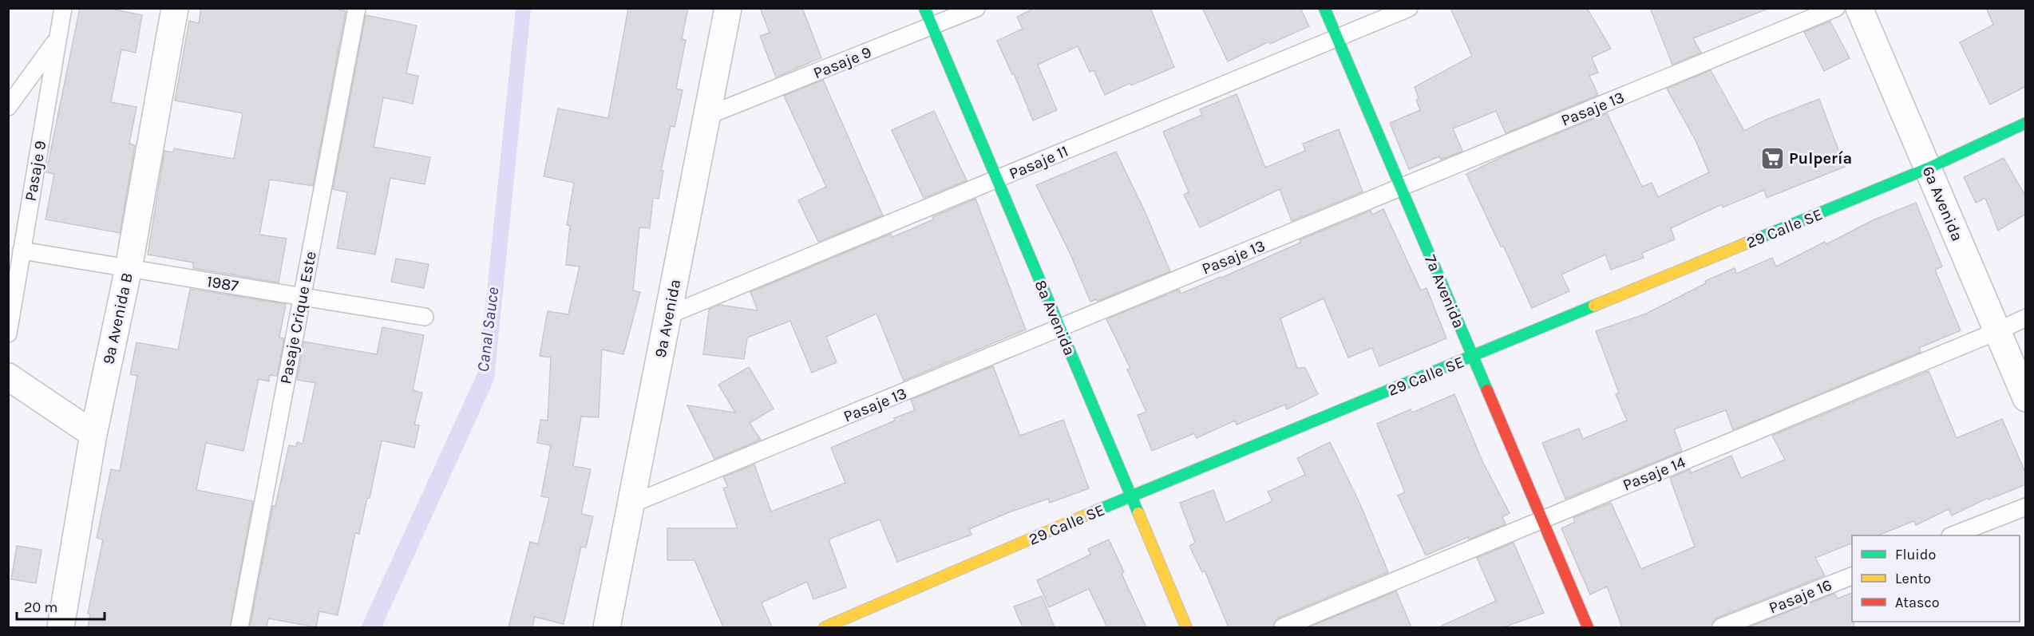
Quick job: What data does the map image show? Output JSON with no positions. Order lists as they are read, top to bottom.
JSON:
{
  "streets": {
    "street": [
      "6a Avenida",
      "29 Calle SE",
      "7a Avenida",
      "8a Avenida",
      "9a Avenida B",
      "9a Avenida"
    ],
    "lane": [
      "Pasaje 9",
      "Pasaje 13",
      "Pasaje 11",
      "1987",
      "Pasaje Crique Este",
      "Pasaje 14",
      "Pasaje 16"
    ]
  },
  "crossings": [
    ["Pasaje 9", "1987"],
    ["Pasaje 9", "8a Avenida"],
    ["Pasaje 9", "9a Avenida"],
    ["Pasaje 13", "7a Avenida"],
    ["Pasaje 13", "8a Avenida"],
    ["Pasaje 13", "9a Avenida"],
    ["Pasaje 11", "7a Avenida"],
    ["Pasaje 11", "8a Avenida"],
    ["Pasaje 11", "9a Avenida"],
    ["6a Avenida", "29 Calle SE"],
    ["6a Avenida", "Pasaje 14"],
    ["29 Calle SE", "7a Avenida"],
    ["29 Calle SE", "8a Avenida"],
    ["1987", "Pasaje Crique Este"],
    ["1987", "9a Avenida B"],
    ["7a Avenida", "Pasaje 14"]
  ],
  "water": ["Canal Sauce"],
  "places": {
    "supermarket": ["Pulpería"]
  },
  "legend": ["Fluido", "Lento", "Atasco"],
  "scale_bar": "20 m"
}
